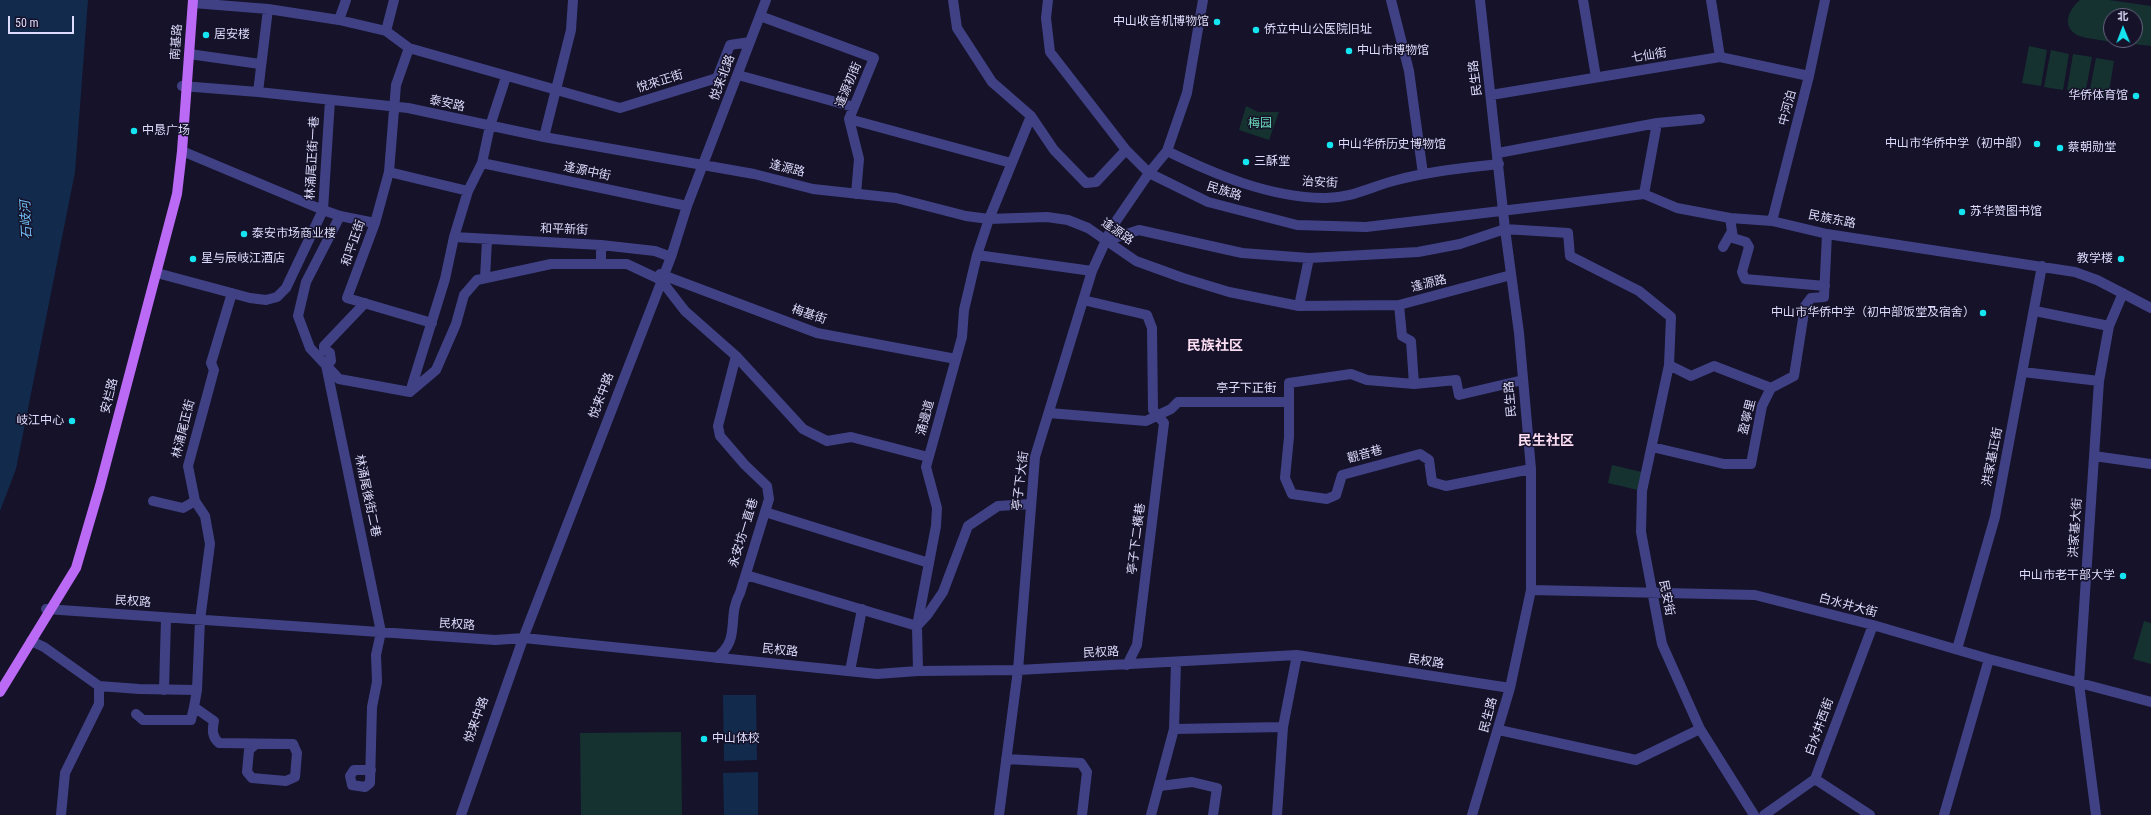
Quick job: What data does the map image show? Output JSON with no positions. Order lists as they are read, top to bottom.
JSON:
{
  "streets": {
    "main road": ["南基路", "安栏路"],
    "street": [
      "七仙街",
      "悦来北路",
      "民生路",
      "悅來正街",
      "逢源初街",
      "泰安路",
      "中河泊",
      "林涌尾正街一巷",
      "逢源路",
      "逢源中街",
      "治安街",
      "民族路",
      "民族东路",
      "和平新街",
      "和平正街",
      "梅基街",
      "亭子下正街",
      "悦来中路",
      "盈寧里",
      "涌邊道",
      "林涌尾正街",
      "觀音巷",
      "洪家基正街",
      "亭子下大街",
      "林涌尾後街二巷",
      "洪家基大街",
      "永安坊一直巷",
      "亭子下二橫巷",
      "民安街",
      "民权路",
      "白水井大街",
      "白水井西街"
    ]
  },
  "crossings": [
    ["南基路", "泰安路"],
    ["南基路", "安栏路"],
    ["七仙街", "民生路"],
    ["七仙街", "中河泊"],
    ["悦来北路", "悅來正街"],
    ["悦来北路", "逢源初街"],
    ["悦来北路", "泰安路"],
    ["悦来北路", "逢源路"],
    ["悦来北路", "悦来中路"],
    ["民生路", "逢源路"],
    ["民生路", "治安街"],
    ["民生路", "民族路"],
    ["民生路", "民族东路"],
    ["民生路", "亭子下正街"],
    ["民生路", "觀音巷"],
    ["民生路", "民安街"],
    ["民生路", "民权路"],
    ["民生路", "白水井大街"],
    ["逢源初街", "逢源路"],
    ["泰安路", "林涌尾正街一巷"],
    ["泰安路", "逢源路"],
    ["泰安路", "和平正街"],
    ["泰安路", "安栏路"],
    ["泰安路", "悦来中路"],
    ["中河泊", "民族东路"],
    ["林涌尾正街一巷", "安栏路"],
    ["林涌尾正街一巷", "林涌尾正街"],
    ["逢源路", "悦来中路"],
    ["逢源路", "涌邊道"],
    ["逢源路", "亭子下大街"],
    ["逢源中街", "悦来中路"],
    ["治安街", "亭子下大街"],
    ["民族路", "民族东路"],
    ["民族路", "亭子下大街"],
    ["民族东路", "洪家基正街"],
    ["民族东路", "洪家基大街"],
    ["和平新街", "悦来中路"],
    ["和平正街", "林涌尾後街二巷"],
    ["梅基街", "悦来中路"],
    ["梅基街", "涌邊道"],
    ["亭子下正街", "觀音巷"],
    ["亭子下正街", "亭子下大街"],
    ["亭子下正街", "亭子下二橫巷"],
    ["安栏路", "民权路"],
    ["悦来中路", "民权路"],
    ["盈寧里", "民安街"],
    ["涌邊道", "民权路"],
    ["林涌尾正街", "民权路"],
    ["洪家基正街", "白水井大街"],
    ["亭子下大街", "亭子下二橫巷"],
    ["亭子下大街", "民权路"],
    ["林涌尾後街二巷", "民权路"],
    ["洪家基大街", "白水井大街"],
    ["永安坊一直巷", "民权路"],
    ["亭子下二橫巷", "民权路"],
    ["民安街", "白水井大街"],
    ["白水井大街", "白水井西街"]
  ],
  "districts": ["民族社区", "民生社区"],
  "water": ["石岐河"],
  "parks": ["梅园"],
  "places": [
    "中山收音机博物馆",
    "侨立中山公医院旧址",
    "居安楼",
    "中山市博物馆",
    "华侨体育馆",
    "中恳广场",
    "中山市华侨中学（初中部）",
    "中山华侨历史博物馆",
    "蔡朝勋堂",
    "三酥堂",
    "苏华赞图书馆",
    "泰安市场商业楼",
    "星与辰岐江酒店",
    "教学楼",
    "中山市华侨中学（初中部饭堂及宿舍）",
    "岐江中心",
    "中山市老干部大学",
    "中山体校"
  ],
  "scale_bar": "50 m",
  "north": "top"
}
